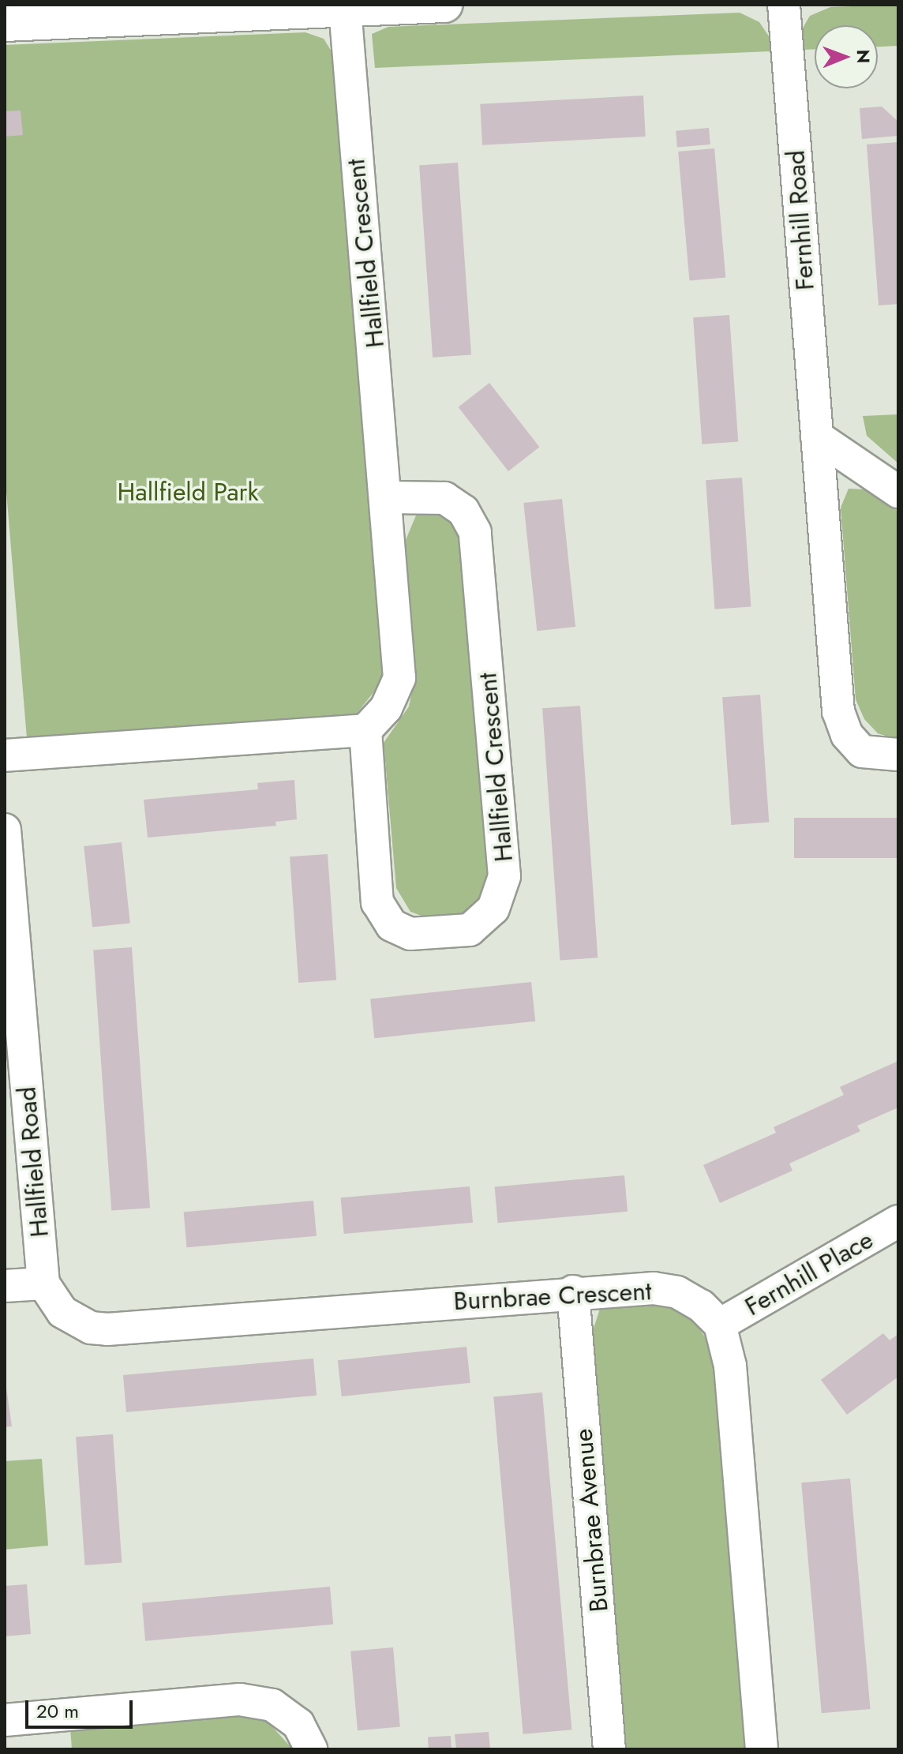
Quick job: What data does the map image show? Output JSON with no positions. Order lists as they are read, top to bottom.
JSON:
{
  "streets": {
    "street": [
      "Fernhill Road",
      "Hallfield Crescent",
      "Hallfield Road",
      "Fernhill Place",
      "Burnbrae Crescent",
      "Burnbrae Avenue"
    ]
  },
  "crossings": [
    ["Hallfield Road", "Burnbrae Crescent"],
    ["Fernhill Place", "Burnbrae Crescent"],
    ["Burnbrae Crescent", "Burnbrae Avenue"]
  ],
  "parks": ["Hallfield Park"],
  "scale_bar": "20 m",
  "north": "right"
}
